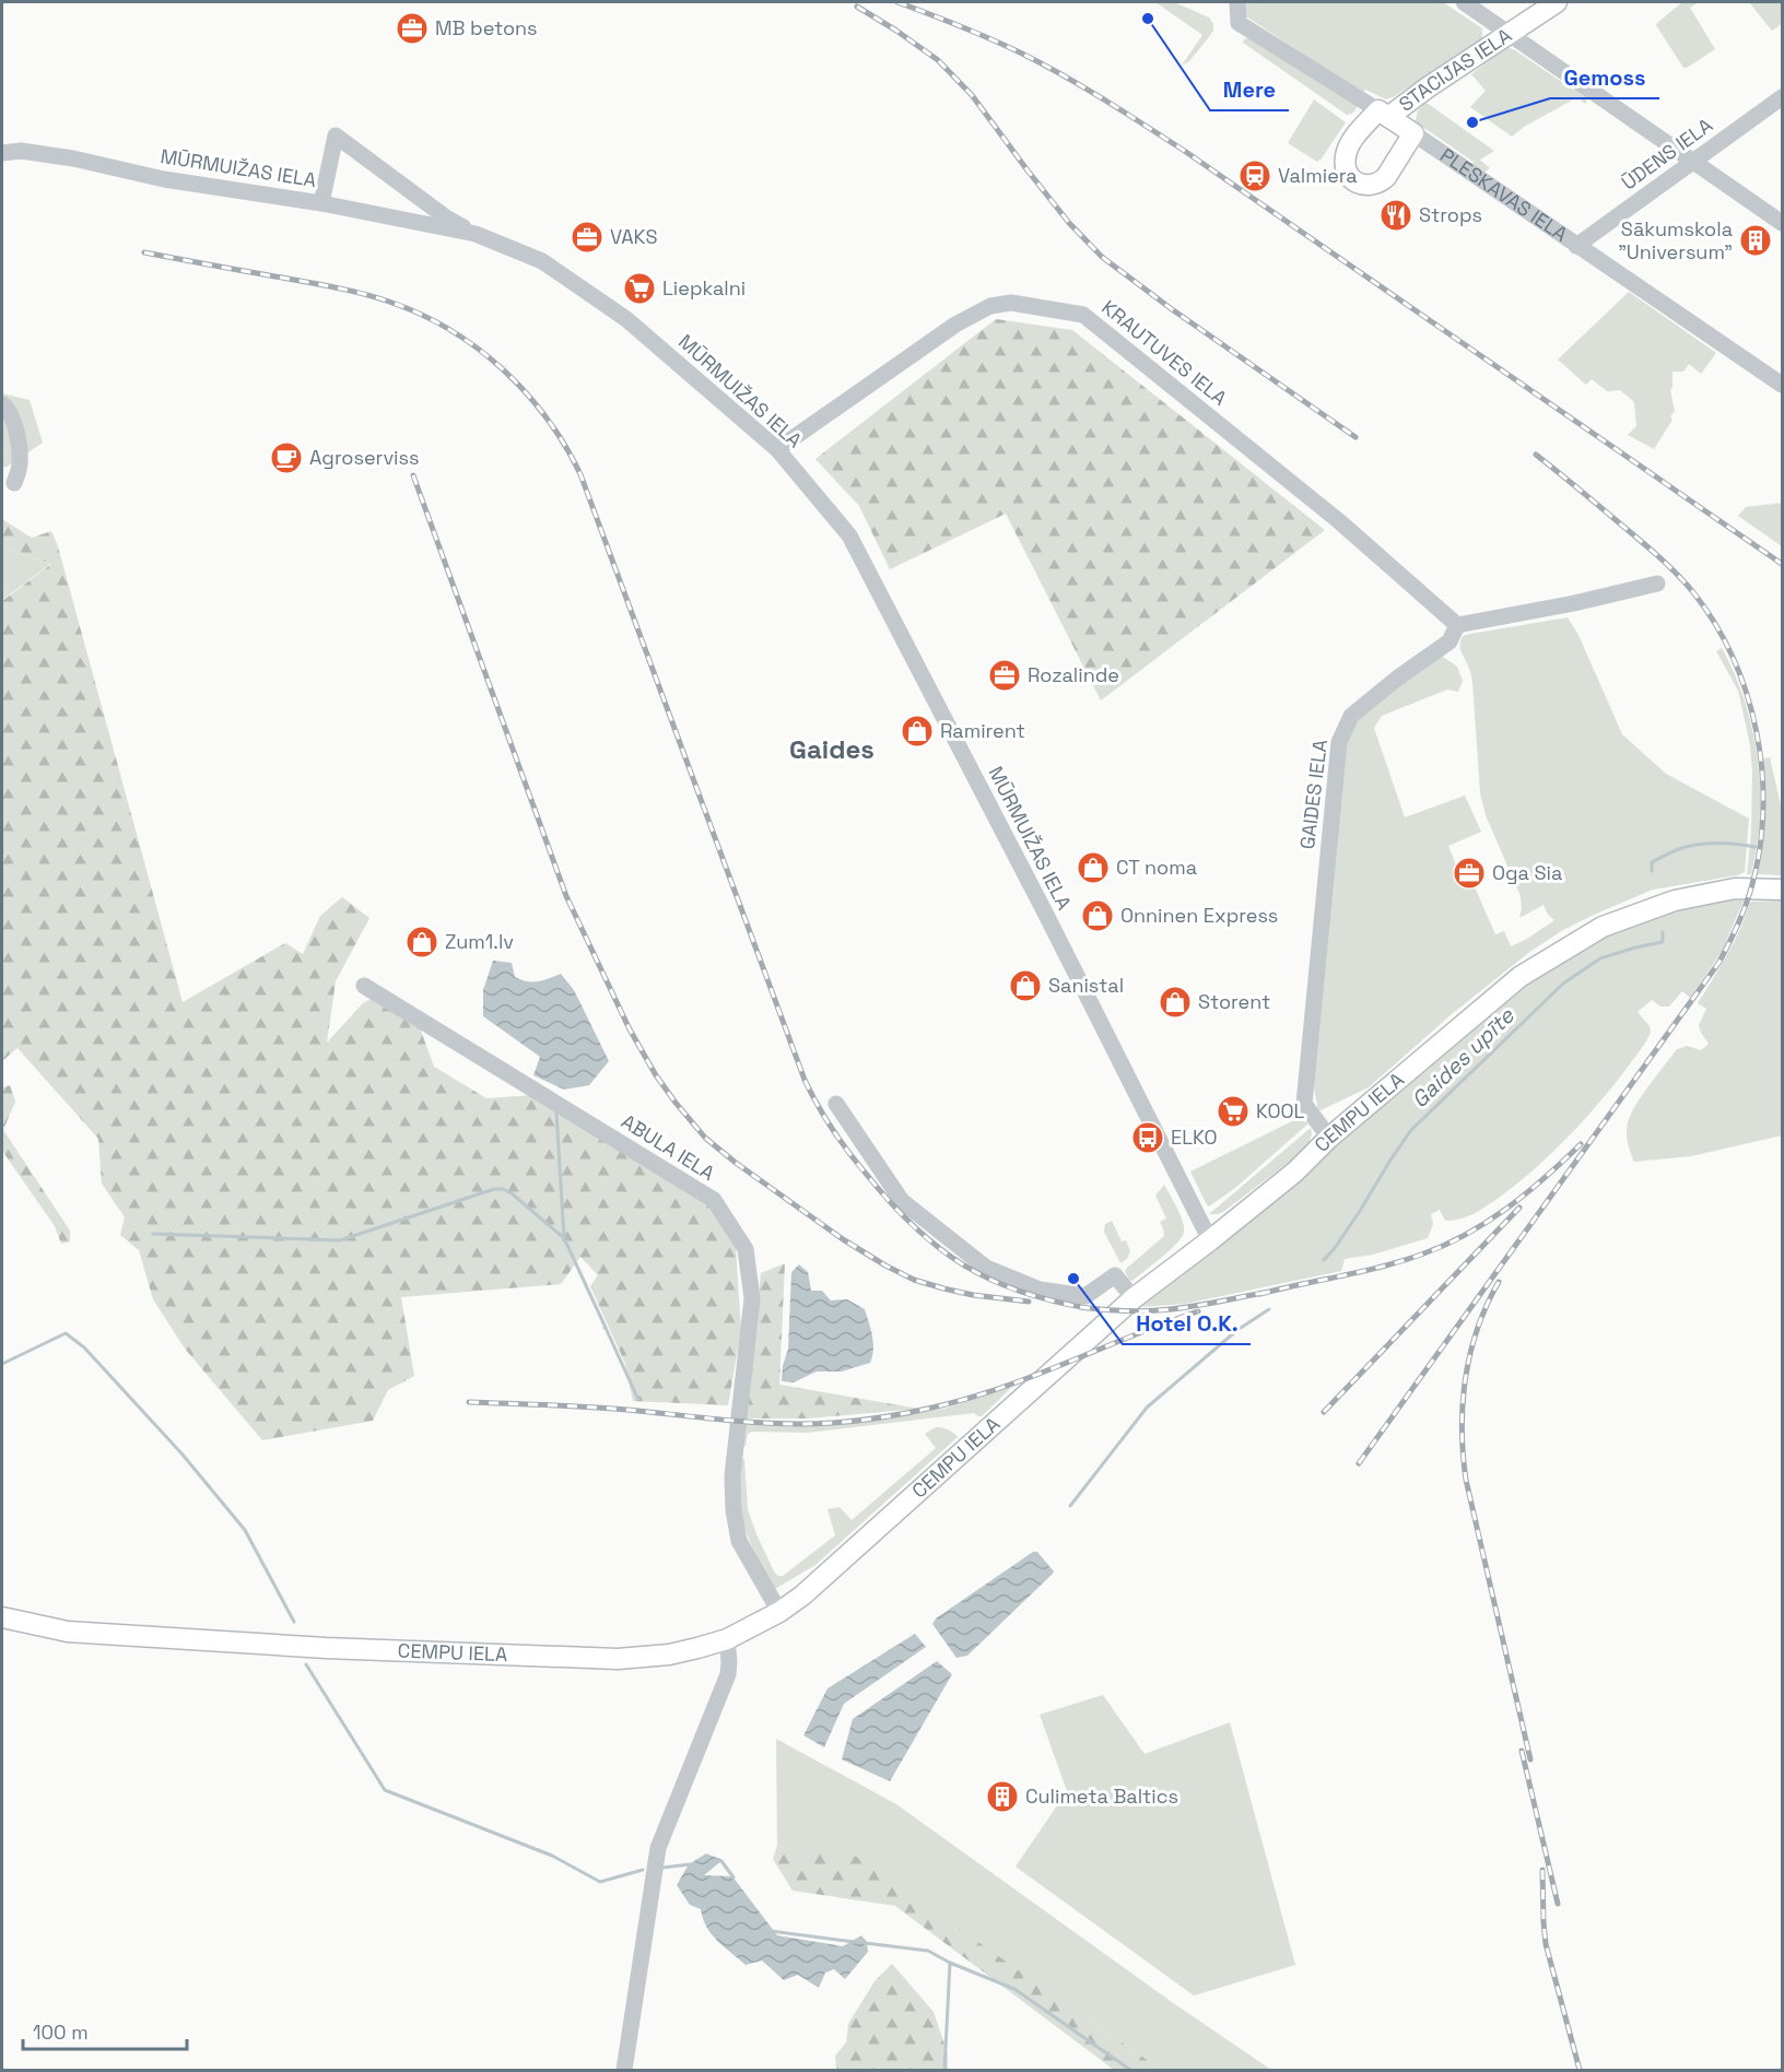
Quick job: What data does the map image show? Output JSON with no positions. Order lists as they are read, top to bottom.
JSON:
{
  "streets": {
    "main road": ["STACIJAS IELA", "PLESKAVAS IELA", "CEMPU IELA"],
    "street": [
      "ŪDENS IELA",
      "MŪRMUIŽAS IELA",
      "KRAUTUVES IELA",
      "GAIDES IELA",
      "ABULA IELA"
    ]
  },
  "crossings": [
    ["STACIJAS IELA", "PLESKAVAS IELA"],
    ["ŪDENS IELA", "PLESKAVAS IELA"],
    ["MŪRMUIŽAS IELA", "KRAUTUVES IELA"],
    ["MŪRMUIŽAS IELA", "CEMPU IELA"],
    ["KRAUTUVES IELA", "GAIDES IELA"],
    ["GAIDES IELA", "CEMPU IELA"],
    ["CEMPU IELA", "ABULA IELA"]
  ],
  "districts": ["Gaides"],
  "water": ["Gaides upīte"],
  "places": {
    "other": ["Mere", "Gemoss", "Hotel O.K."],
    "office": [
      "MB betons",
      "VAKS",
      "Rozalinde",
      "Oga Sia"
    ],
    "station": ["Valmiera"],
    "restaurant": ["Strops"],
    "building": ["Sākumskola \"Universum\"", "Culimeta Baltics"],
    "supermarket": ["Liepkalni", "KOOL"],
    "cafe": ["Agroserviss"],
    "shop": [
      "Ramirent",
      "CT noma",
      "Onninen Express",
      "Zum1.lv",
      "Sanistal",
      "Storent"
    ],
    "bus stop": ["ELKO"]
  },
  "scale_bar": "100 m"
}
